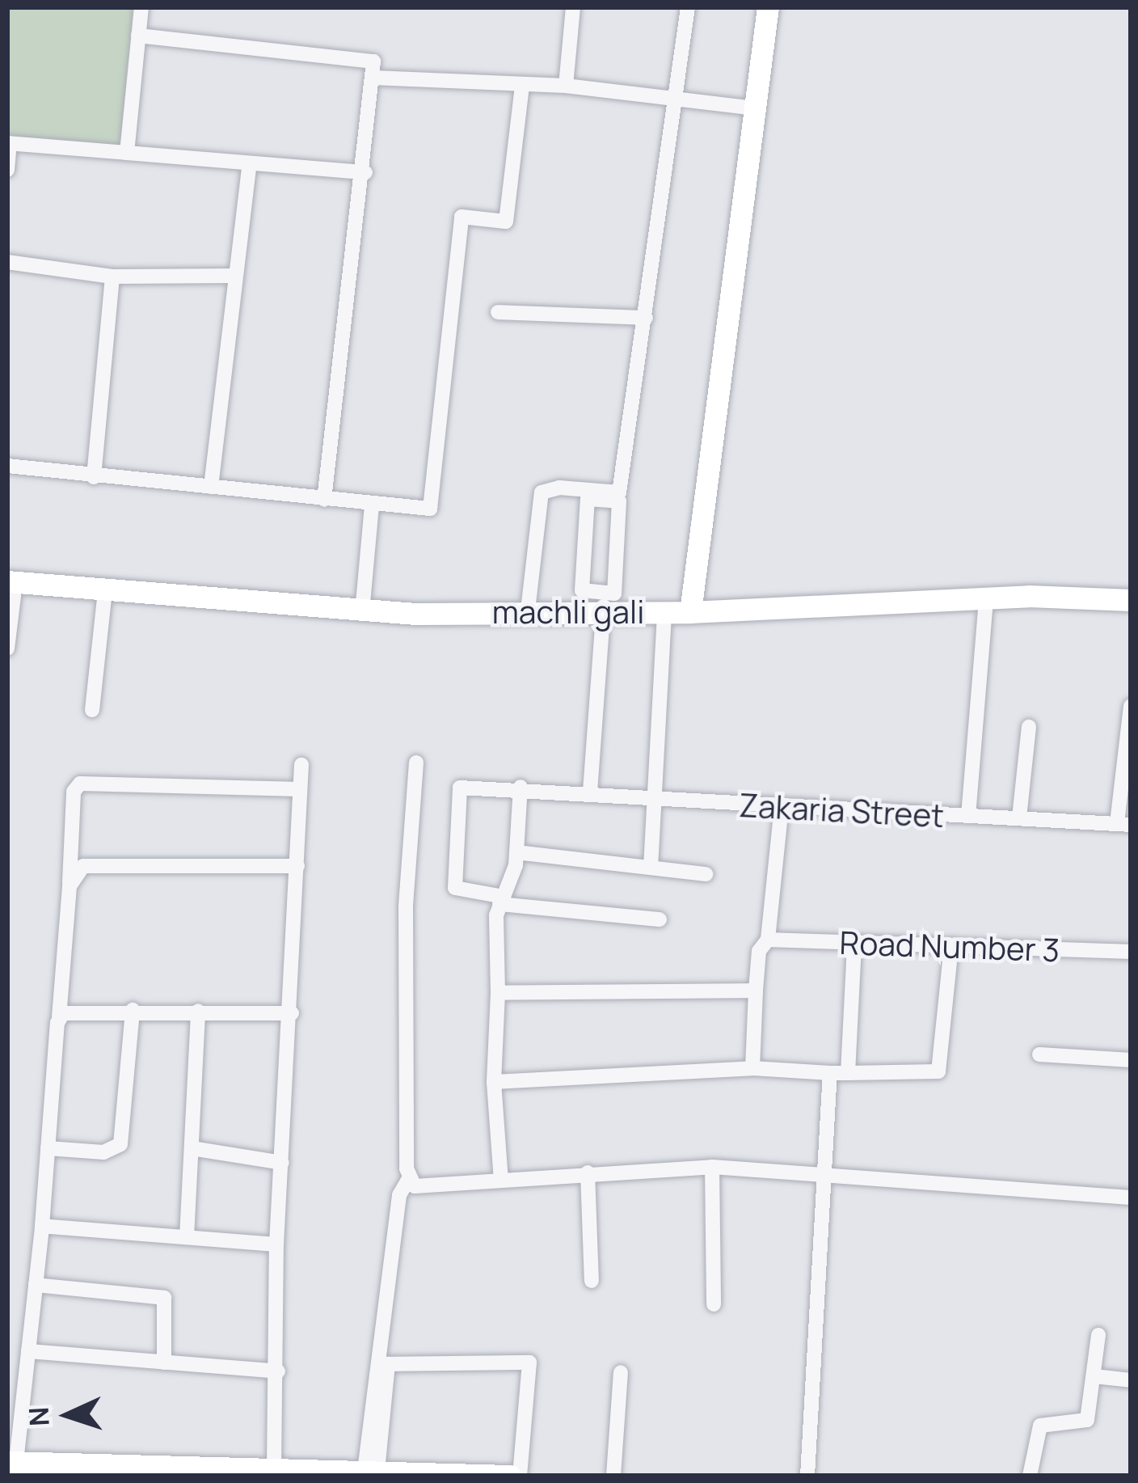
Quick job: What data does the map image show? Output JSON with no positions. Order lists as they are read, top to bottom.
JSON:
{
  "streets": {
    "street": ["machli gali", "Zakaria Street", "Road Number 3"]
  },
  "north": "left"
}
